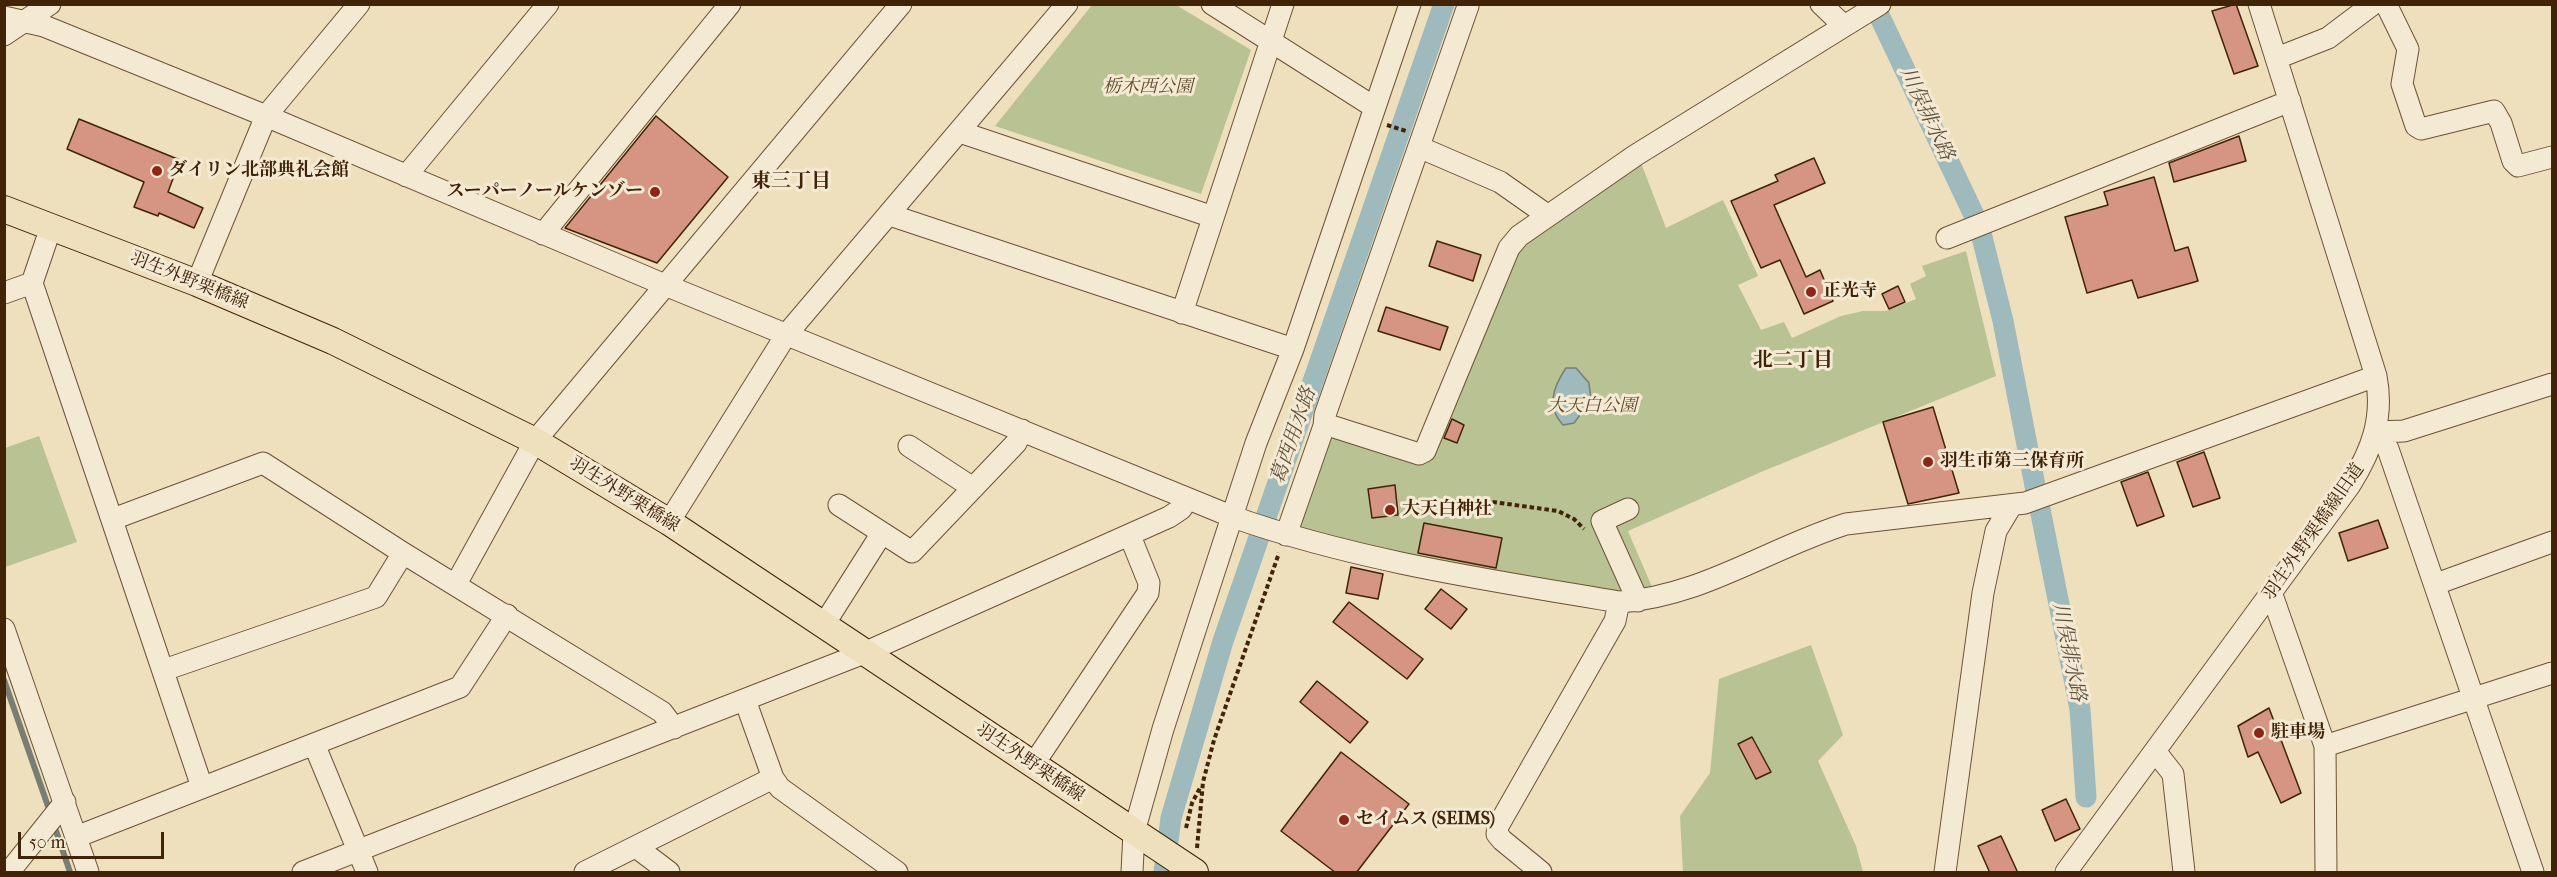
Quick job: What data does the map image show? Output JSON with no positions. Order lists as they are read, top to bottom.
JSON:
{
  "streets": {
    "main road": ["羽生外野栗橋線"],
    "street": ["羽生外野栗橋線旧道"]
  },
  "districts": ["東三丁目", "北二丁目"],
  "water": ["川俣排水路", "葛西用水路"],
  "parks": ["栃木西公園", "大天白公園"],
  "places": [
    "ダイリン北部典礼会館",
    "スーパーノールケンゾー",
    "正光寺",
    "羽生市第三保育所",
    "大天白神社",
    "駐車場",
    "セイムス (SEIMS)"
  ],
  "scale_bar": "50 m"
}
